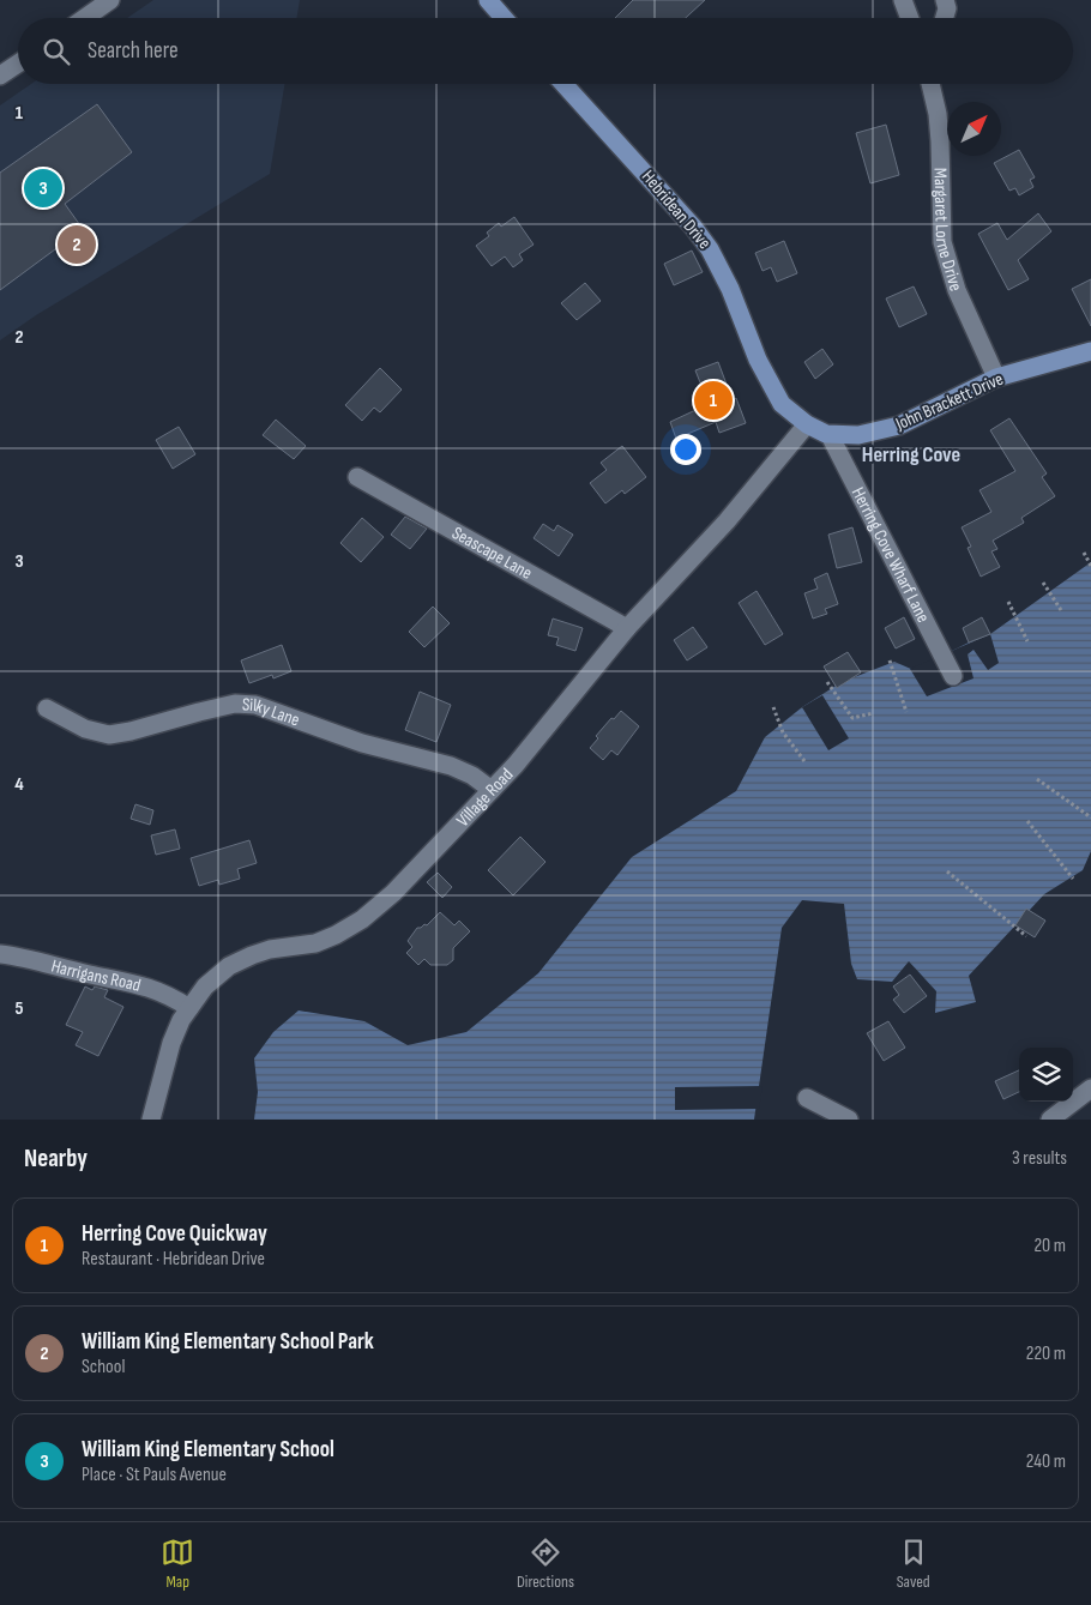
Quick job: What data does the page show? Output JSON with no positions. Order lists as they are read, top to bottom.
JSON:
{
  "streets": {
    "main road": ["Hebridean Drive", "John Brackett Drive"],
    "street": [
      "Margaret Lorne Drive",
      "Seascape Lane",
      "Herring Cove Wharf Lane",
      "Silky Lane",
      "Village Road",
      "Harrigans Road"
    ]
  },
  "crossings": [
    ["Hebridean Drive", "John Brackett Drive"],
    ["Hebridean Drive", "Village Road"],
    ["Margaret Lorne Drive", "John Brackett Drive"],
    ["John Brackett Drive", "Herring Cove Wharf Lane"],
    ["John Brackett Drive", "Village Road"],
    ["Seascape Lane", "Village Road"],
    ["Silky Lane", "Village Road"],
    ["Village Road", "Harrigans Road"]
  ],
  "districts": ["Herring Cove"],
  "north": "top right",
  "page": {
    "search": "Search here",
    "pins": ["3", "2", "1"],
    "heading": ["Nearby", "3 results"],
    "list": [
      {
        "mark": "1",
        "name": "Herring Cove Quickway",
        "note": "Restaurant · Hebridean Drive",
        "value": "20 m"
      },
      {
        "mark": "2",
        "name": "William King Elementary School Park",
        "note": "School",
        "value": "220 m"
      },
      {
        "mark": "3",
        "name": "William King Elementary School",
        "note": "Place · St Pauls Avenue",
        "value": "240 m"
      }
    ],
    "nav": ["Map", "Directions", "Saved"]
  },
  "grid": {
    "rows": [
      "1",
      "2",
      "3",
      "4",
      "5"
    ]
  }
}
